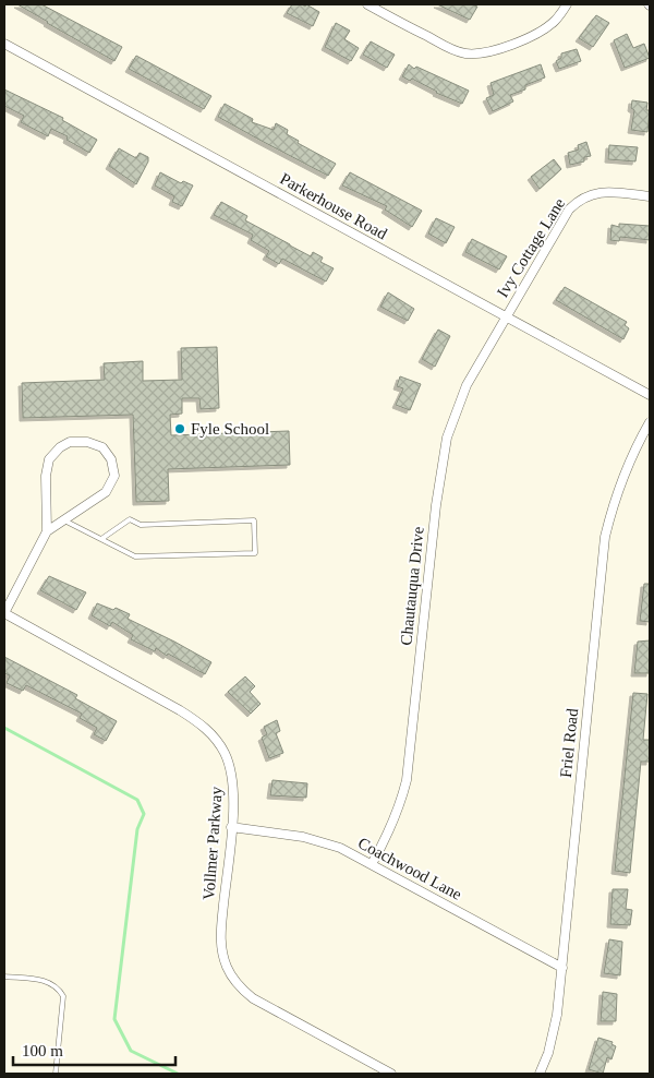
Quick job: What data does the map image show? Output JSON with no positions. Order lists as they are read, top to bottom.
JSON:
{
  "streets": {
    "street": [
      "Parkerhouse Road",
      "Ivy Cottage Lane",
      "Chautauqua Drive",
      "Friel Road",
      "Vollmer Parkway",
      "Coachwood Lane"
    ]
  },
  "crossings": [
    ["Parkerhouse Road", "Ivy Cottage Lane"],
    ["Parkerhouse Road", "Chautauqua Drive"],
    ["Ivy Cottage Lane", "Chautauqua Drive"],
    ["Chautauqua Drive", "Coachwood Lane"],
    ["Friel Road", "Coachwood Lane"],
    ["Vollmer Parkway", "Coachwood Lane"]
  ],
  "places": ["Fyle School"],
  "scale_bar": "100 m"
}
